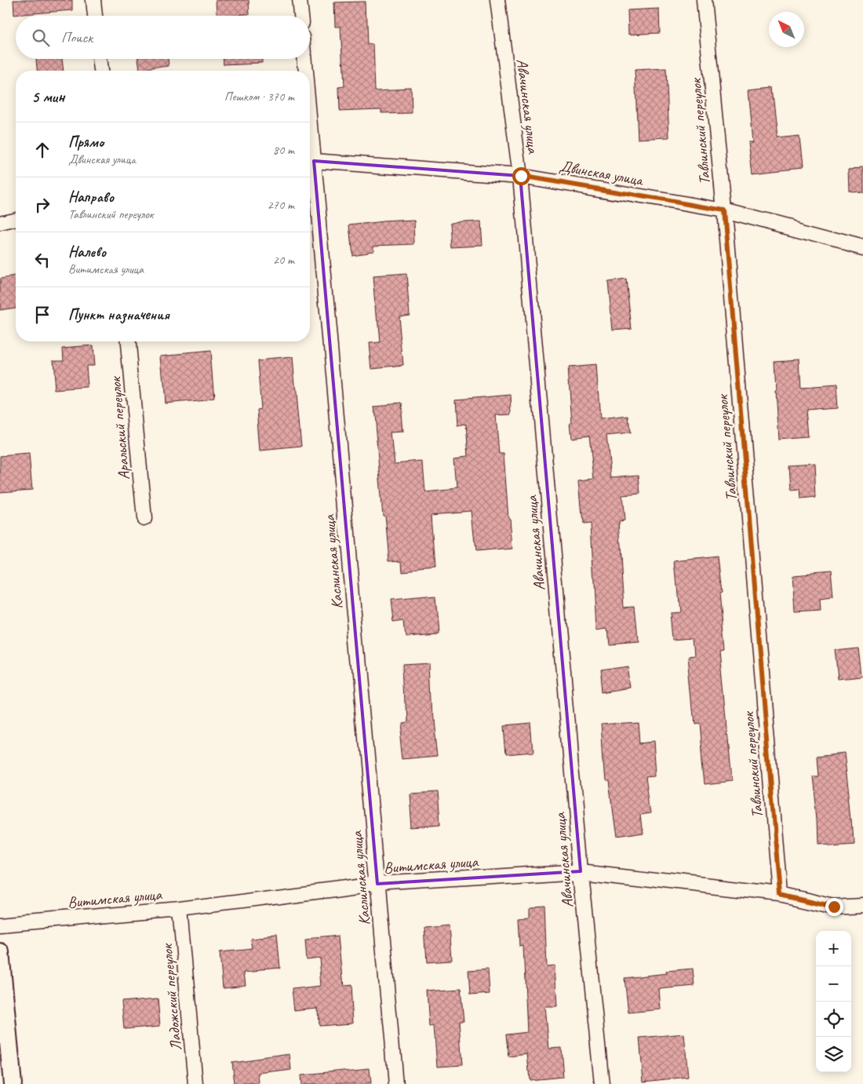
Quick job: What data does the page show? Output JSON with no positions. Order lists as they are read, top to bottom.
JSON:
{
  "streets": {
    "street": [
      "Авачинская улица",
      "Тавлинский переулок",
      "Двинская улица",
      "Аральский переулок",
      "Каслинская улица",
      "Витимская улица",
      "Ладожский переулок"
    ]
  },
  "crossings": [
    ["Авачинская улица", "Двинская улица"],
    ["Авачинская улица", "Витимская улица"],
    ["Тавлинский переулок", "Двинская улица"],
    ["Тавлинский переулок", "Витимская улица"],
    ["Двинская улица", "Каслинская улица"],
    ["Каслинская улица", "Витимская улица"],
    ["Витимская улица", "Ладожский переулок"]
  ],
  "north": "top left",
  "page": {
    "search": "Поиск",
    "heading": ["5 мин", "Пешком · 370 m"],
    "list": [
      ["Прямо", "Двинская улица", "80 m"],
      ["Направо", "Тавлинский переулок", "270 m"],
      ["Налево", "Витимская улица", "20 m"],
      "Пункт назначения"
    ],
    "map_buttons": ["+", "−"]
  }
}
